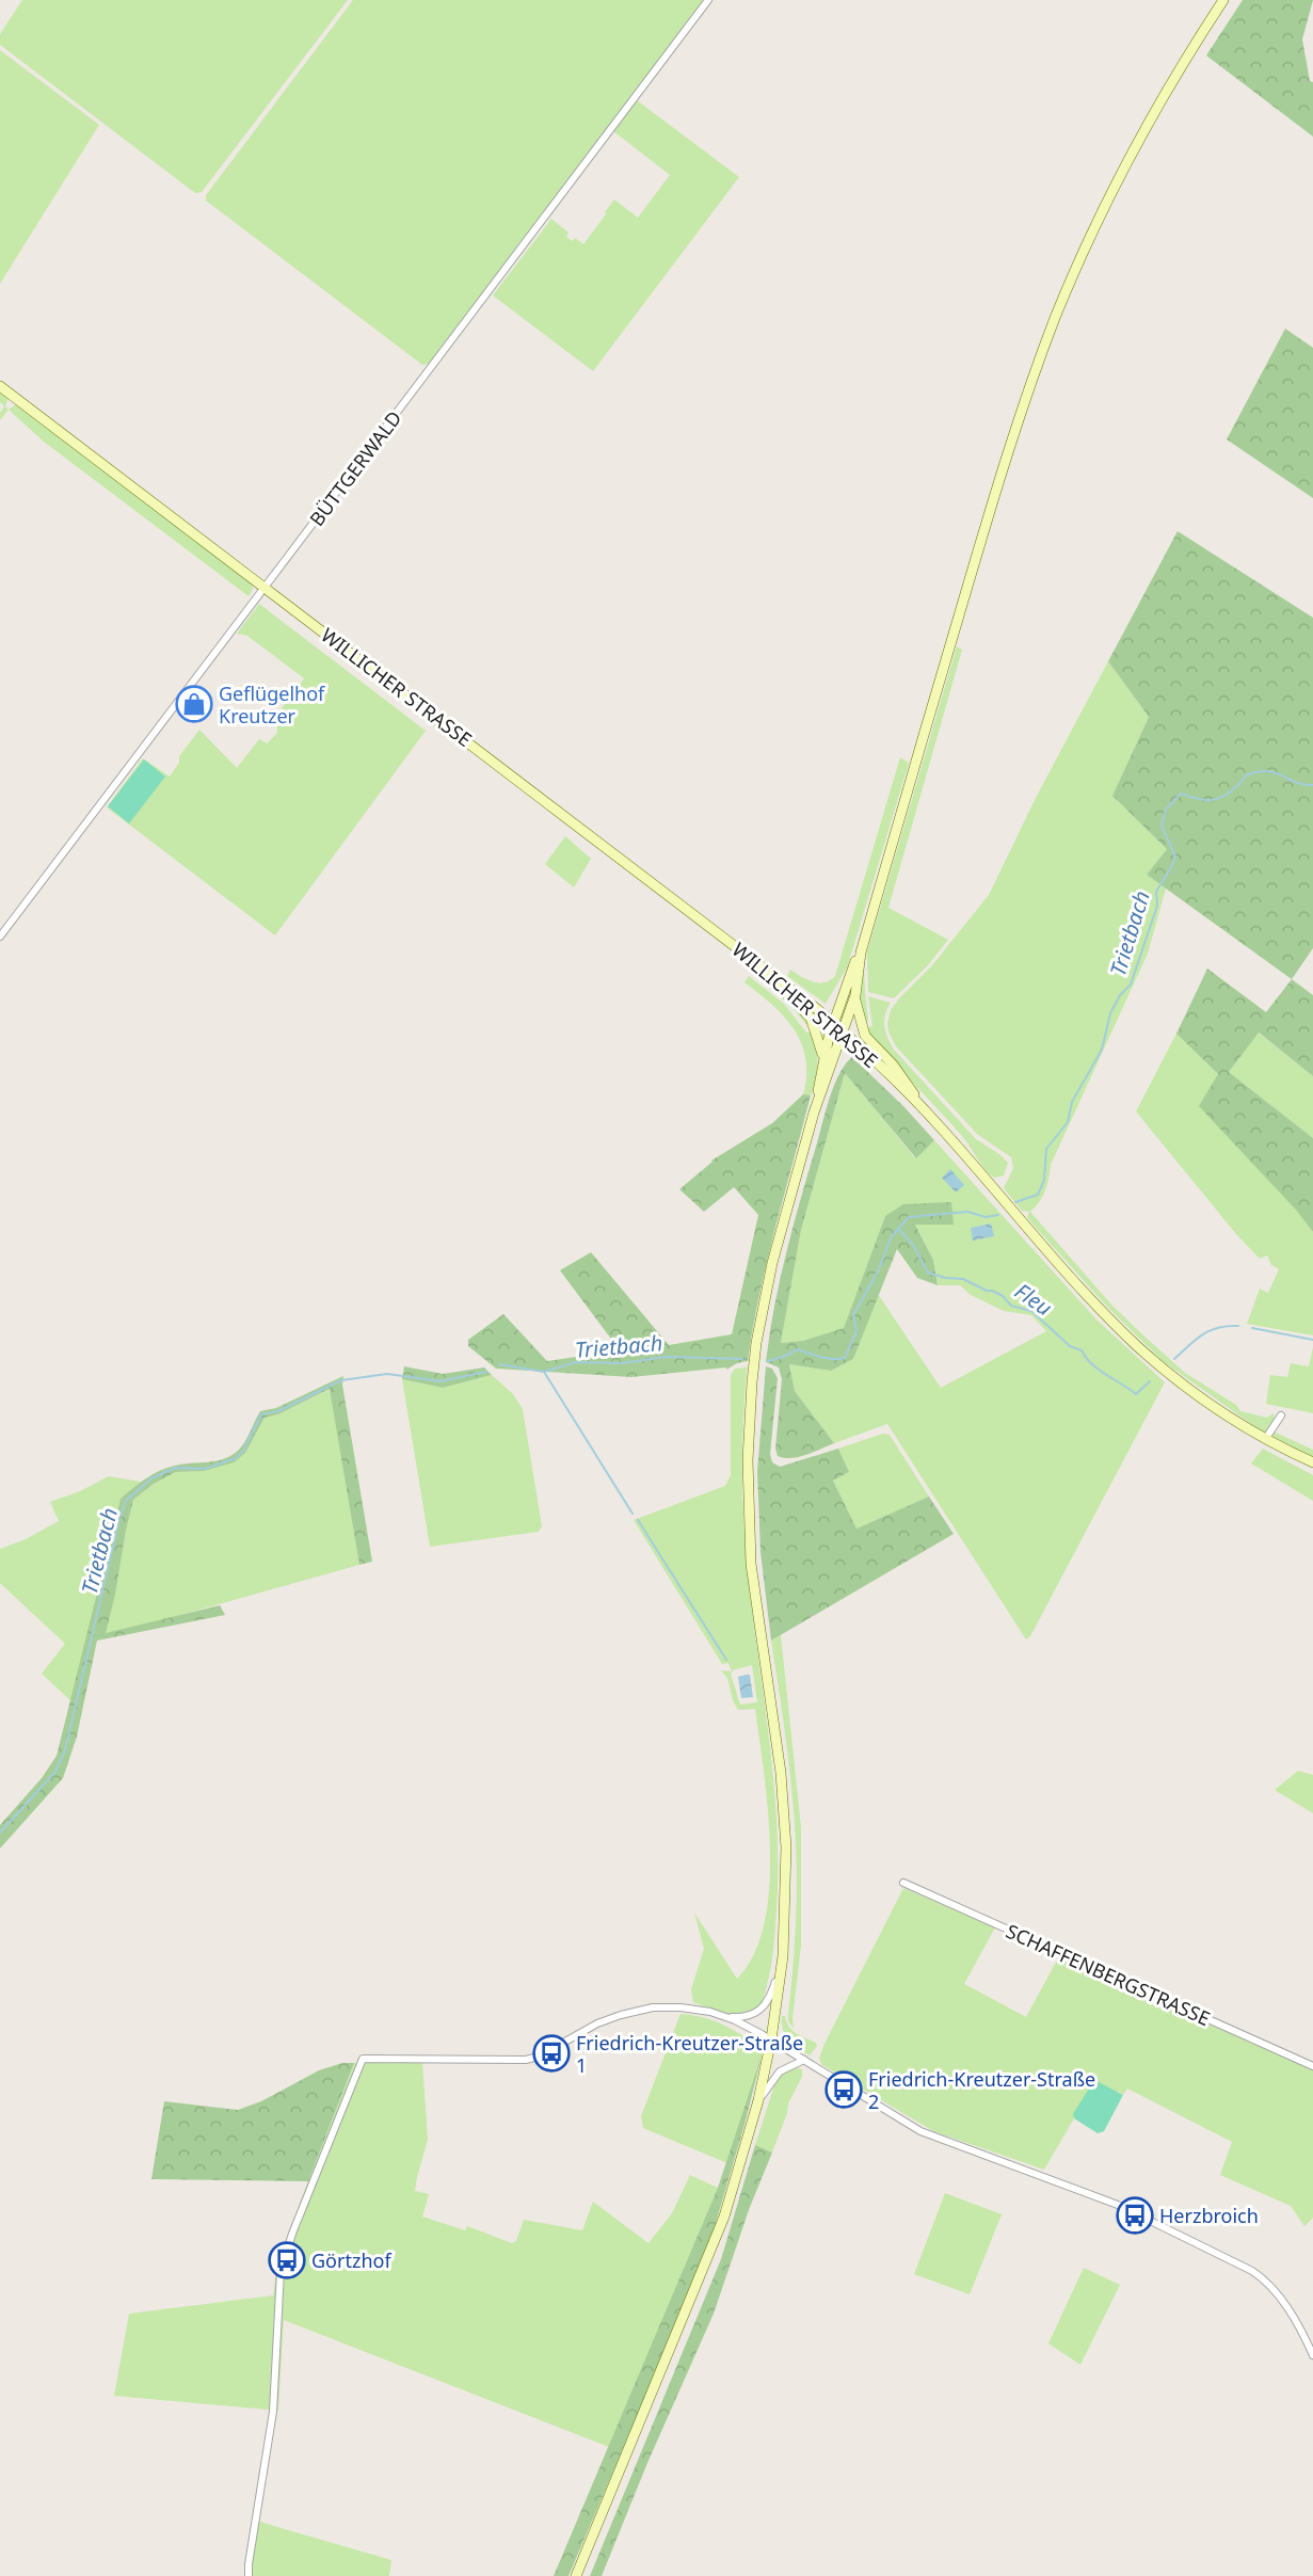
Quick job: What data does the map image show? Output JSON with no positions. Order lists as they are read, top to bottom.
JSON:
{
  "streets": {
    "main road": ["WILLICHER STRASSE"],
    "street": ["BÜTTGERWALD", "SCHAFFENBERGSTRASSE"]
  },
  "crossings": [
    ["BÜTTGERWALD", "WILLICHER STRASSE"]
  ],
  "water": ["Trietbach", "Fleu"],
  "places": {
    "shop": ["Geflügelhof Kreutzer"],
    "bus stop": [
      "Friedrich-Kreutzer-Straße 1",
      "Friedrich-Kreutzer-Straße 2",
      "Herzbroich",
      "Görtzhof"
    ]
  }
}
